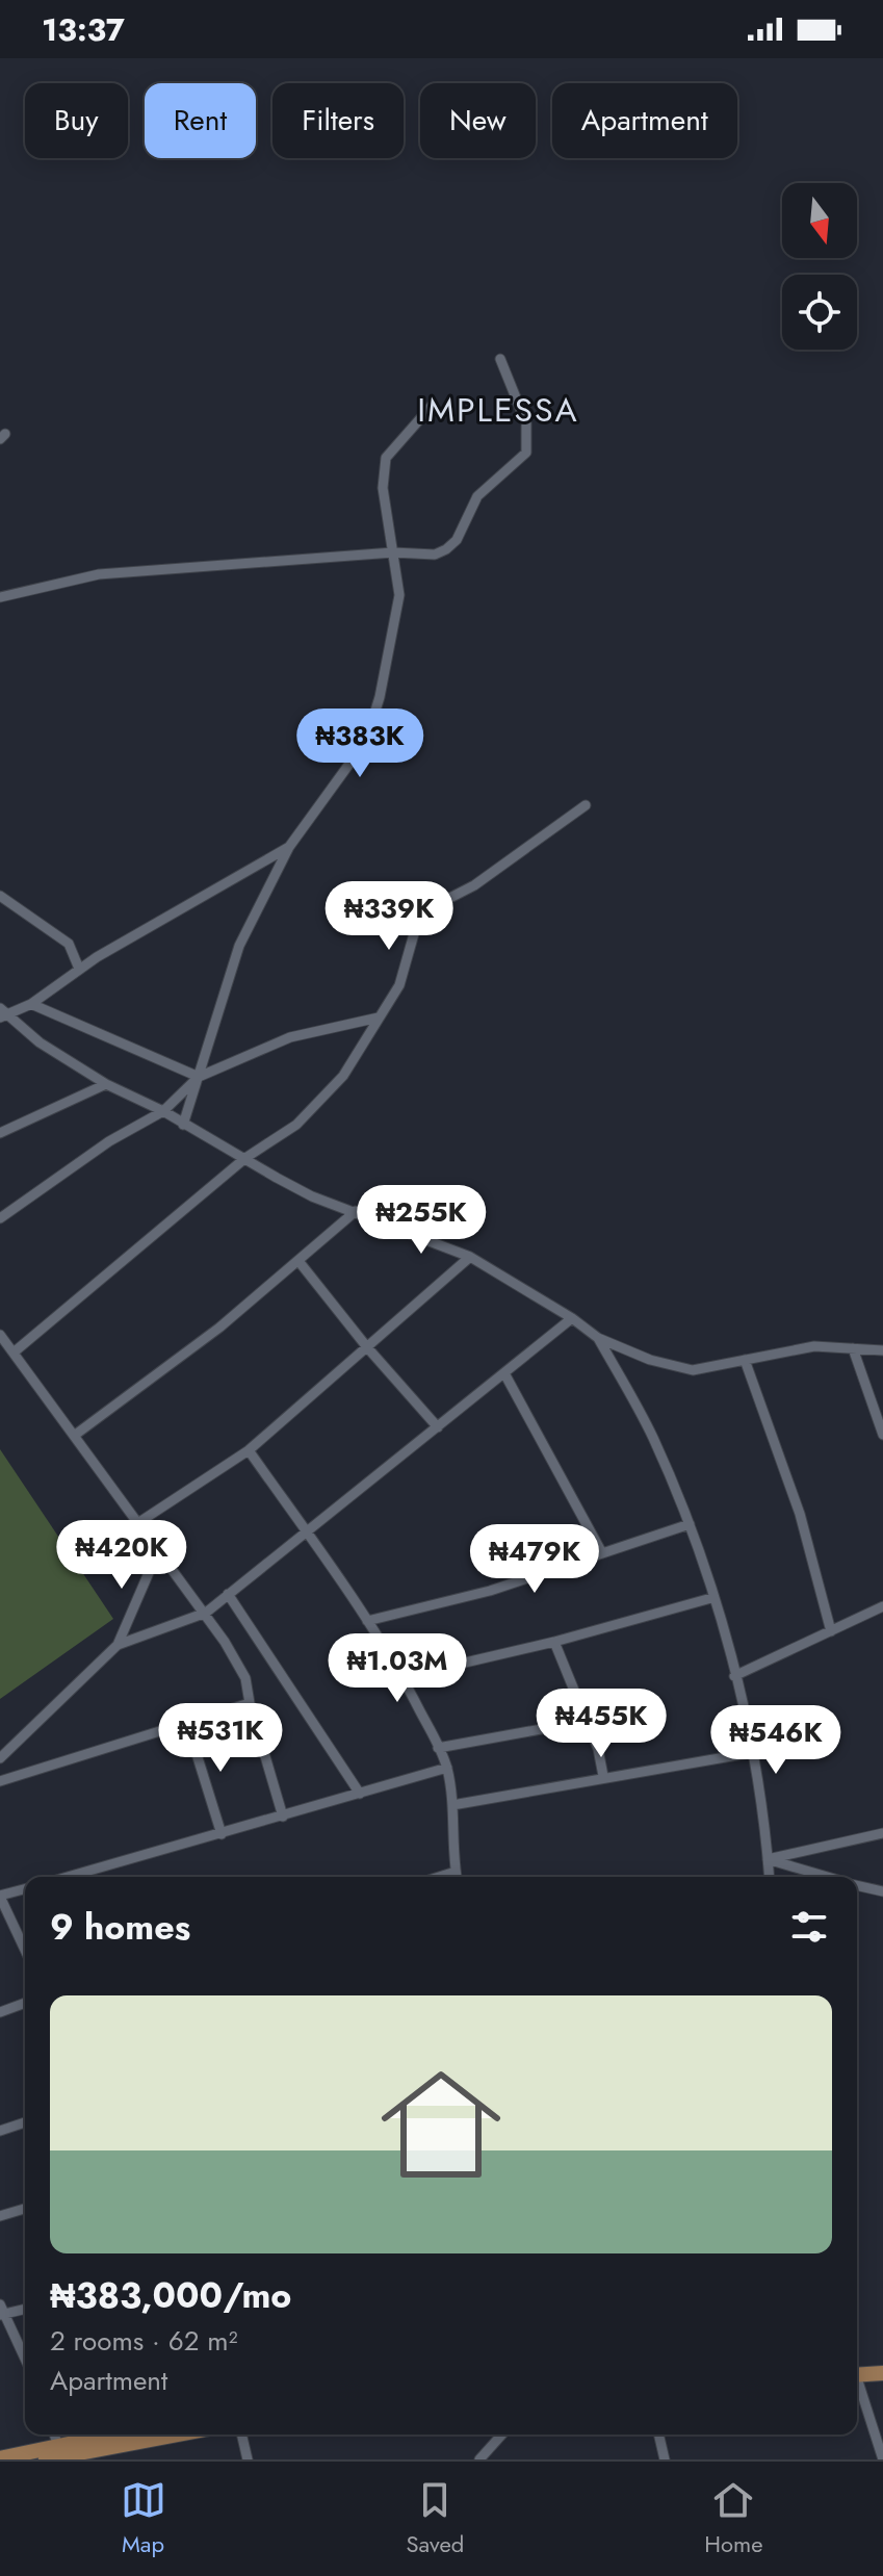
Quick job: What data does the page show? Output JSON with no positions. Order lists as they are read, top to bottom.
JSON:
{
  "districts": ["IMPLESSA"],
  "north": "bottom",
  "page": {
    "status": "13:37",
    "chip": [
      "Buy",
      "Rent",
      "Filters",
      "New",
      "Apartment"
    ],
    "price": [
      "₦383K",
      "₦339K",
      "₦255K",
      "₦420K",
      "₦479K",
      "₦1.03M",
      "₦455K",
      "₦531K",
      "₦546K"
    ],
    "heading": "9 homes",
    "list": [
      {
        "name": "₦383,000/mo",
        "note": "2 rooms · 62 m² · Apartment"
      }
    ],
    "tabs": ["Map", "Saved", "Home"]
  }
}
